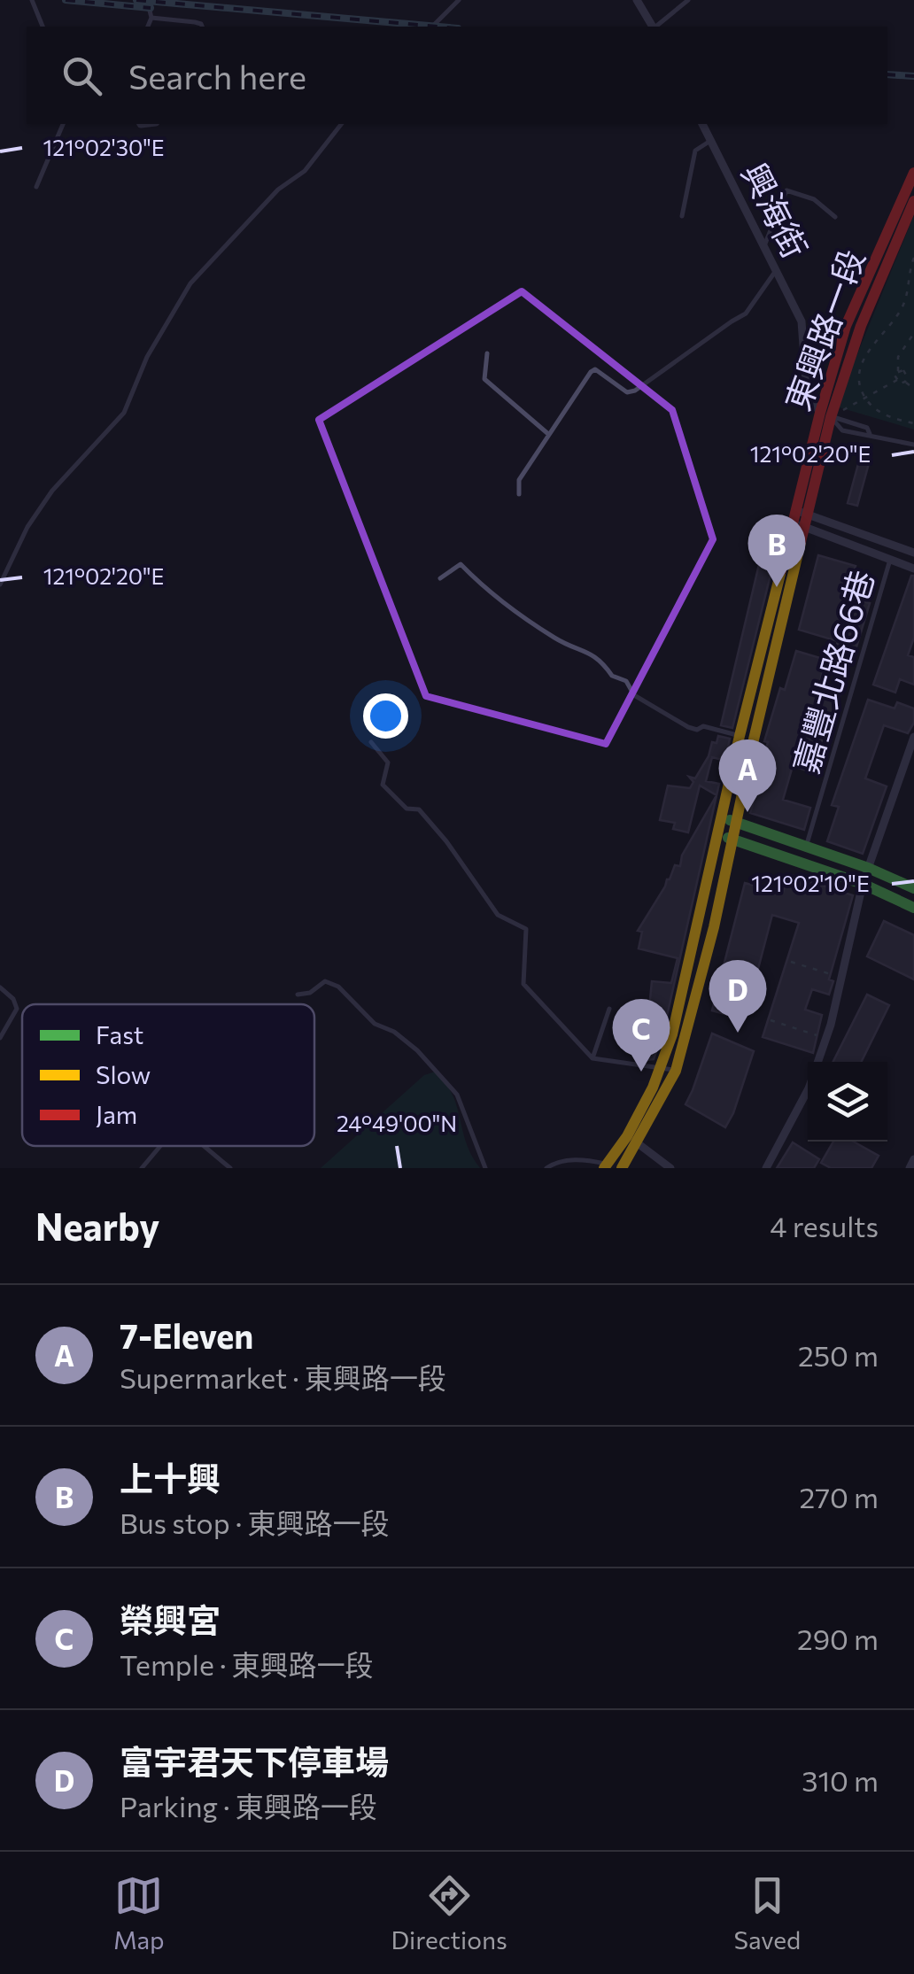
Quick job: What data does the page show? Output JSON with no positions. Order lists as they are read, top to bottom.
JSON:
{
  "streets": {
    "street": ["興海街", "東興路一段"],
    "lane": ["嘉豐北路66巷"]
  },
  "crossings": [
    ["興海街", "東興路一段"]
  ],
  "legend": ["Fast", "Slow", "Jam"],
  "page": {
    "search": "Search here",
    "pins": [
      "B",
      "A",
      "D",
      "C"
    ],
    "heading": ["Nearby", "4 results"],
    "list": [
      {
        "mark": "A",
        "name": "7-Eleven",
        "note": "Supermarket · 東興路一段",
        "value": "250 m"
      },
      {
        "mark": "B",
        "name": "上十興",
        "note": "Bus stop · 東興路一段",
        "value": "270 m"
      },
      {
        "mark": "C",
        "name": "榮興宮",
        "note": "Temple · 東興路一段",
        "value": "290 m"
      },
      {
        "mark": "D",
        "name": "富宇君天下停車場",
        "note": "Parking · 東興路一段",
        "value": "310 m"
      }
    ],
    "nav": ["Map", "Directions", "Saved"]
  },
  "coordinates": [
    "121°02'30\"E",
    "121°02'20\"E",
    "121°02'10\"E",
    "24°49'00\"N"
  ]
}
